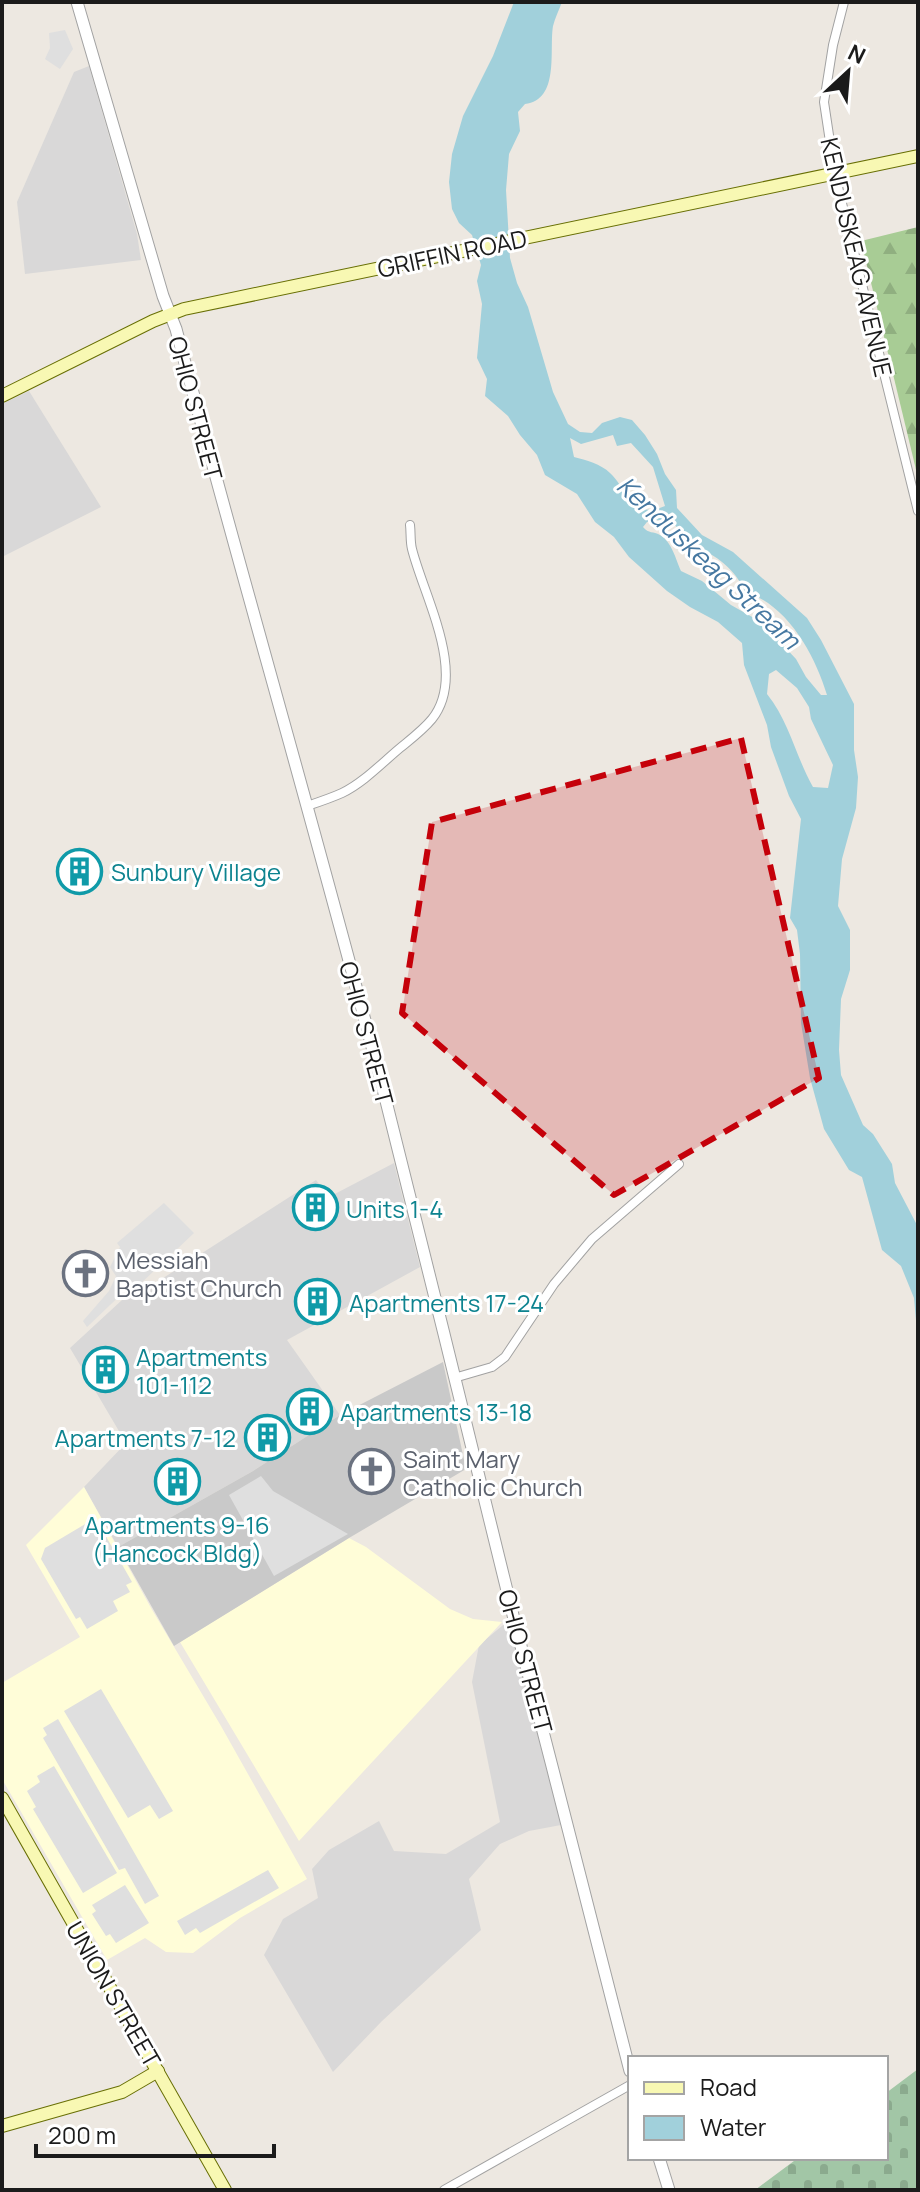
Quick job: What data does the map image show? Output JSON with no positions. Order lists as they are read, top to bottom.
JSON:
{
  "streets": {
    "main road": ["GRIFFIN ROAD", "UNION STREET"],
    "street": ["KENDUSKEAG AVENUE", "OHIO STREET"]
  },
  "crossings": [
    ["GRIFFIN ROAD", "KENDUSKEAG AVENUE"],
    ["GRIFFIN ROAD", "OHIO STREET"]
  ],
  "water": ["Kenduskeag Stream"],
  "places": {
    "building": [
      "Sunbury Village",
      "Units 1-4",
      "Apartments 17-24",
      "Apartments 101-112",
      "Apartments 13-18",
      "Apartments 7-12",
      "Apartments 9-16 (Hancock Bldg)"
    ],
    "church": ["Messiah Baptist Church", "Saint Mary Catholic Church"]
  },
  "legend": ["Road", "Water"],
  "scale_bar": "200 m",
  "north": "top right"
}
